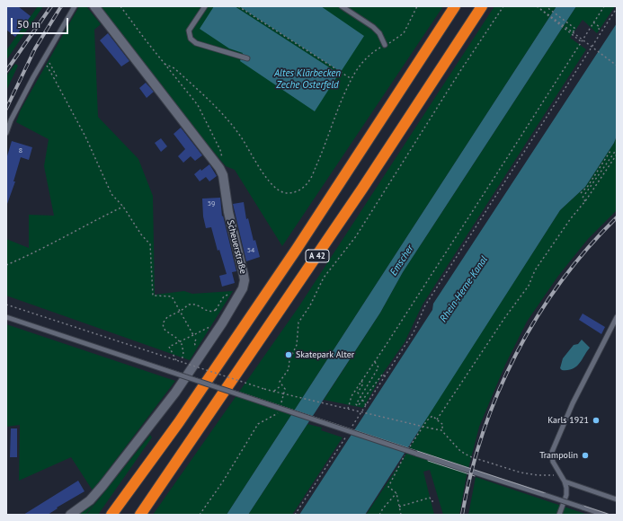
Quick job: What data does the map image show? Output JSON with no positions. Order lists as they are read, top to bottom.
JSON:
{
  "streets": {
    "highway": ["A 42"],
    "street": ["Scheuerstraße"]
  },
  "water": ["Altes Klärbecken Zeche Osterfeld", "Emscher", "Rhein-Herne-Kanal"],
  "places": ["Skatepark Alter", "Karls 1921", "Trampolin"],
  "house_numbers": ["8", "59", "54"],
  "scale_bar": "50 m"
}
